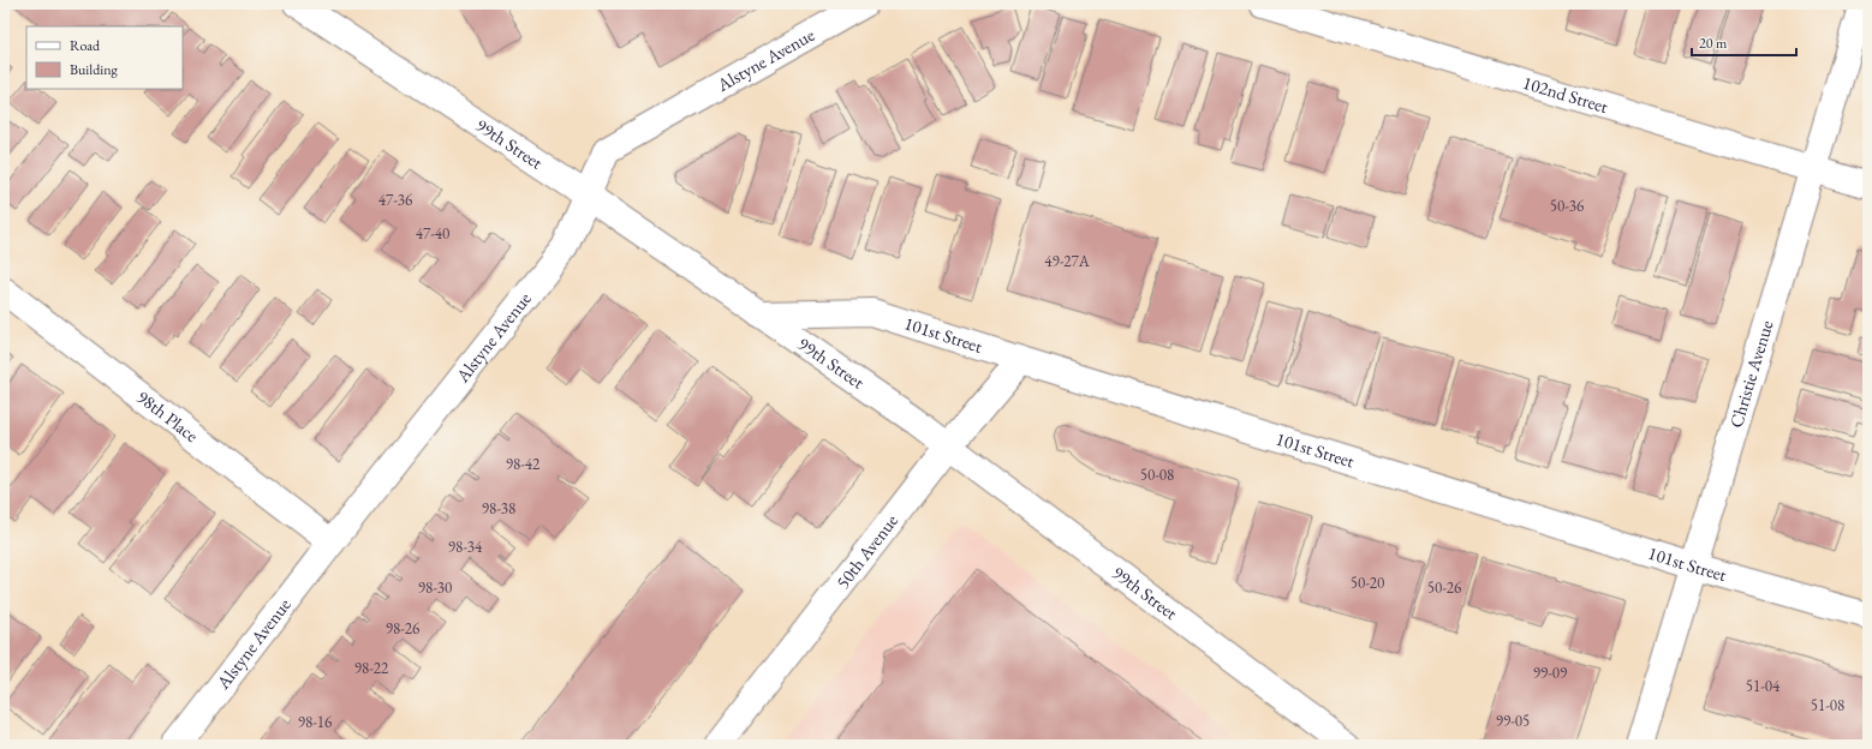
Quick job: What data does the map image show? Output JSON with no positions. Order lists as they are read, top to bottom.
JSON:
{
  "streets": {
    "street": [
      "Alstyne Avenue",
      "102nd Street",
      "99th Street",
      "101st Street",
      "Christie Avenue",
      "98th Place",
      "50th Avenue"
    ]
  },
  "crossings": [
    ["Alstyne Avenue", "99th Street"],
    ["Alstyne Avenue", "98th Place"],
    ["102nd Street", "Christie Avenue"],
    ["99th Street", "101st Street"],
    ["99th Street", "50th Avenue"],
    ["101st Street", "Christie Avenue"],
    ["101st Street", "50th Avenue"]
  ],
  "house_numbers": [
    "47-36",
    "50-36",
    "47-40",
    "49-27A",
    "98-42",
    "50-08",
    "98-38",
    "98-34",
    "50-20",
    "98-30",
    "50-26",
    "98-26",
    "98-22",
    "99-09",
    "51-04",
    "51-08",
    "99-05",
    "98-16"
  ],
  "legend": ["Road", "Building"],
  "scale_bar": "20 m"
}
